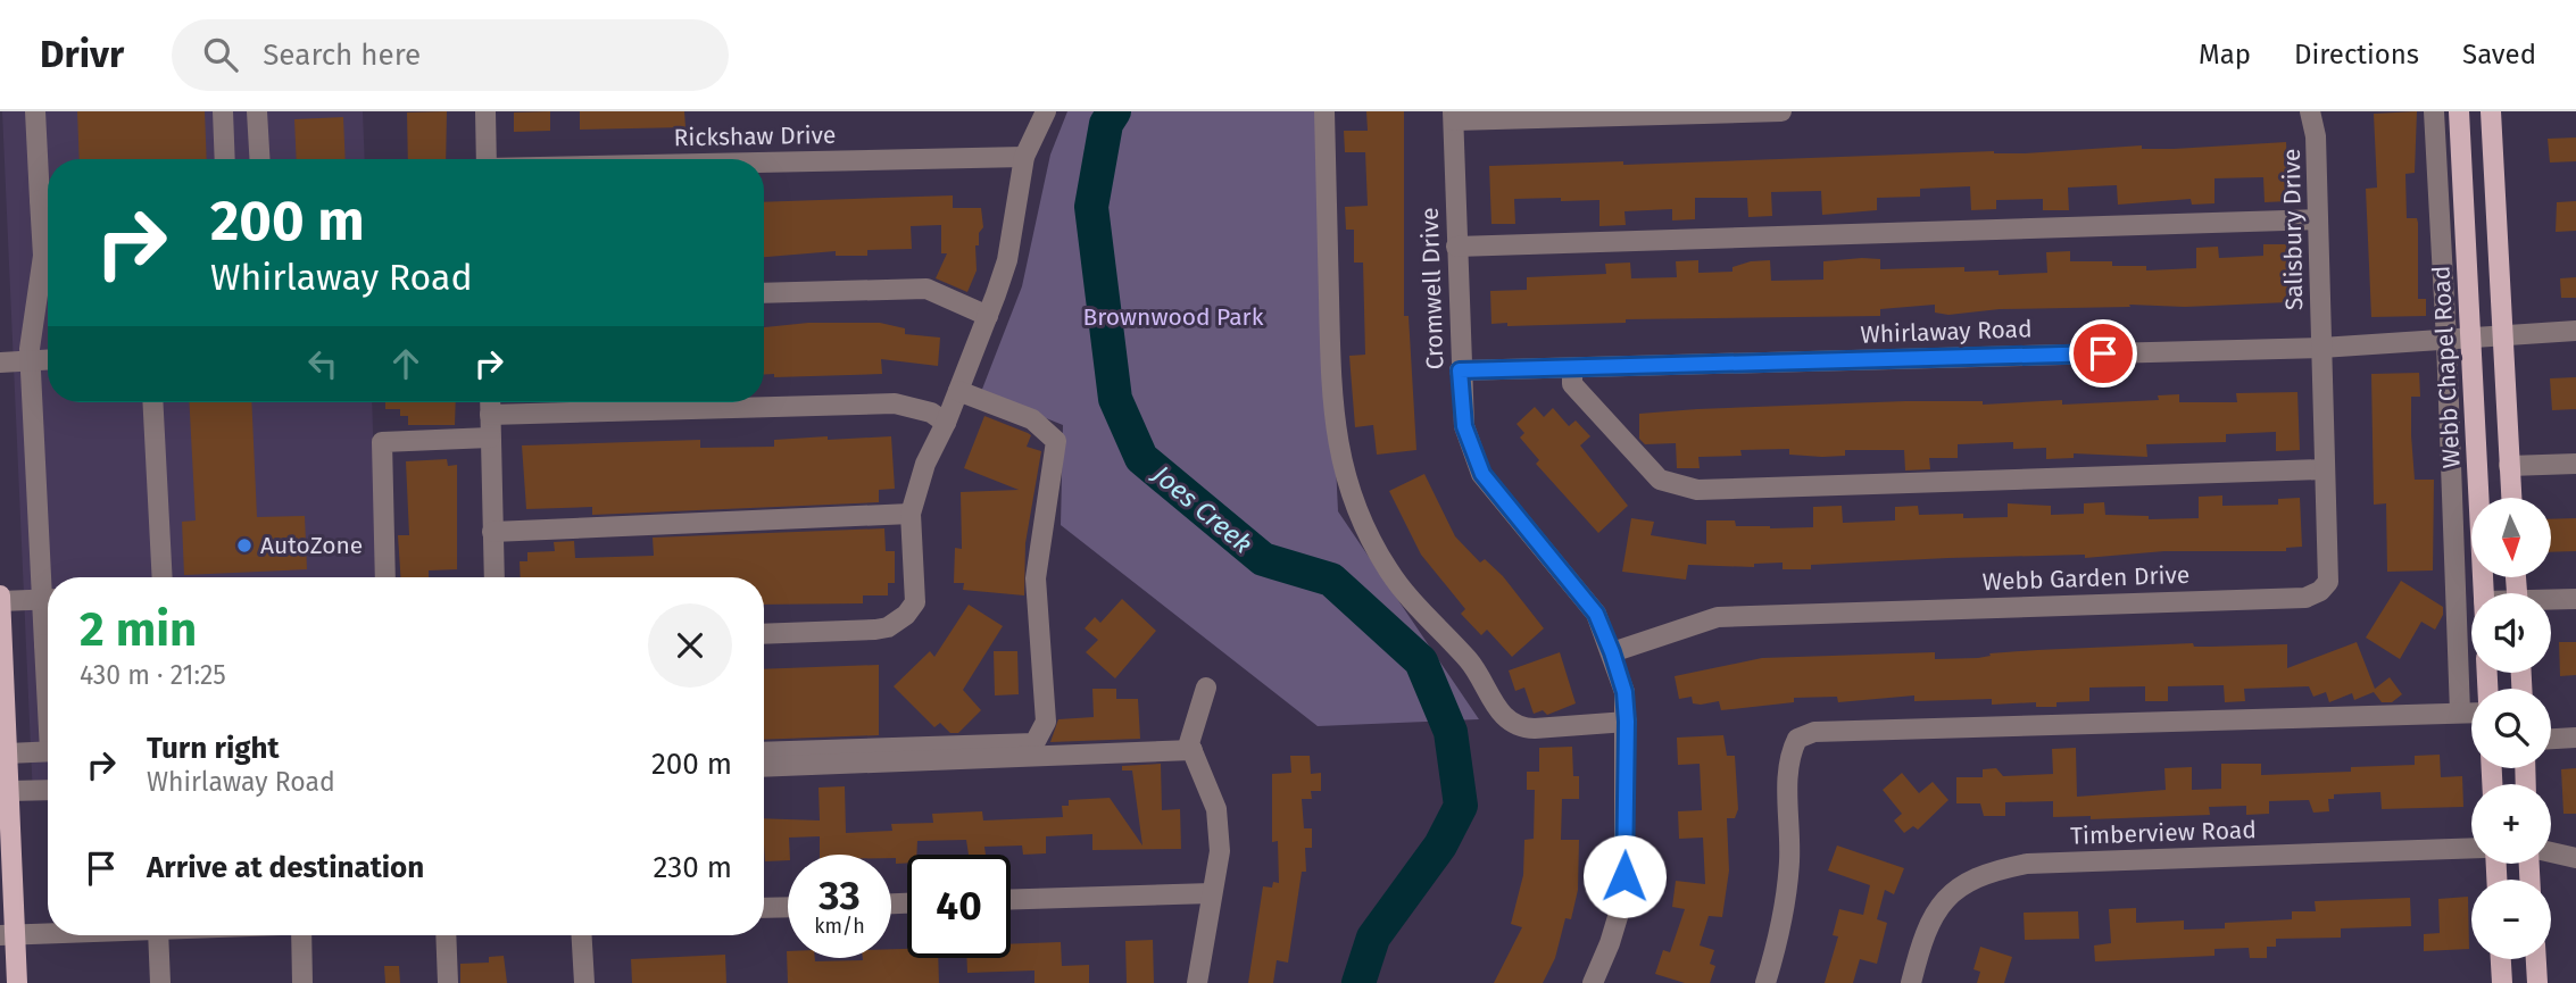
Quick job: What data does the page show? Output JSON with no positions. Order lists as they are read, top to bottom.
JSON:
{
  "streets": {
    "main road": ["Webb Chapel Road"],
    "street": [
      "Rickshaw Drive",
      "Salisbury Drive",
      "Cromwell Drive",
      "Whirlaway Road",
      "Webb Garden Drive",
      "Timberview Road"
    ]
  },
  "crossings": [
    ["Salisbury Drive", "Whirlaway Road"],
    ["Salisbury Drive", "Webb Garden Drive"],
    ["Cromwell Drive", "Whirlaway Road"],
    ["Cromwell Drive", "Webb Garden Drive"],
    ["Whirlaway Road", "Webb Chapel Road"],
    ["Whirlaway Road", "Webb Garden Drive"]
  ],
  "water": ["Joes Creek"],
  "parks": ["Brownwood Park"],
  "places": ["AutoZone"],
  "north": "bottom",
  "page": {
    "header": "Drivr",
    "search": "Search here",
    "nav": ["Map", "Directions", "Saved"],
    "turn": ["200 m", "Whirlaway Road"],
    "map_buttons": ["+", "−"],
    "heading": ["2 min", "430 m · 21:25"],
    "list": [
      {
        "name": "Turn right",
        "note": "Whirlaway Road",
        "value": "200 m"
      },
      {
        "name": "Arrive at destination",
        "value": "230 m"
      }
    ],
    "speed": "33 km/h",
    "limit": "40"
  }
}
